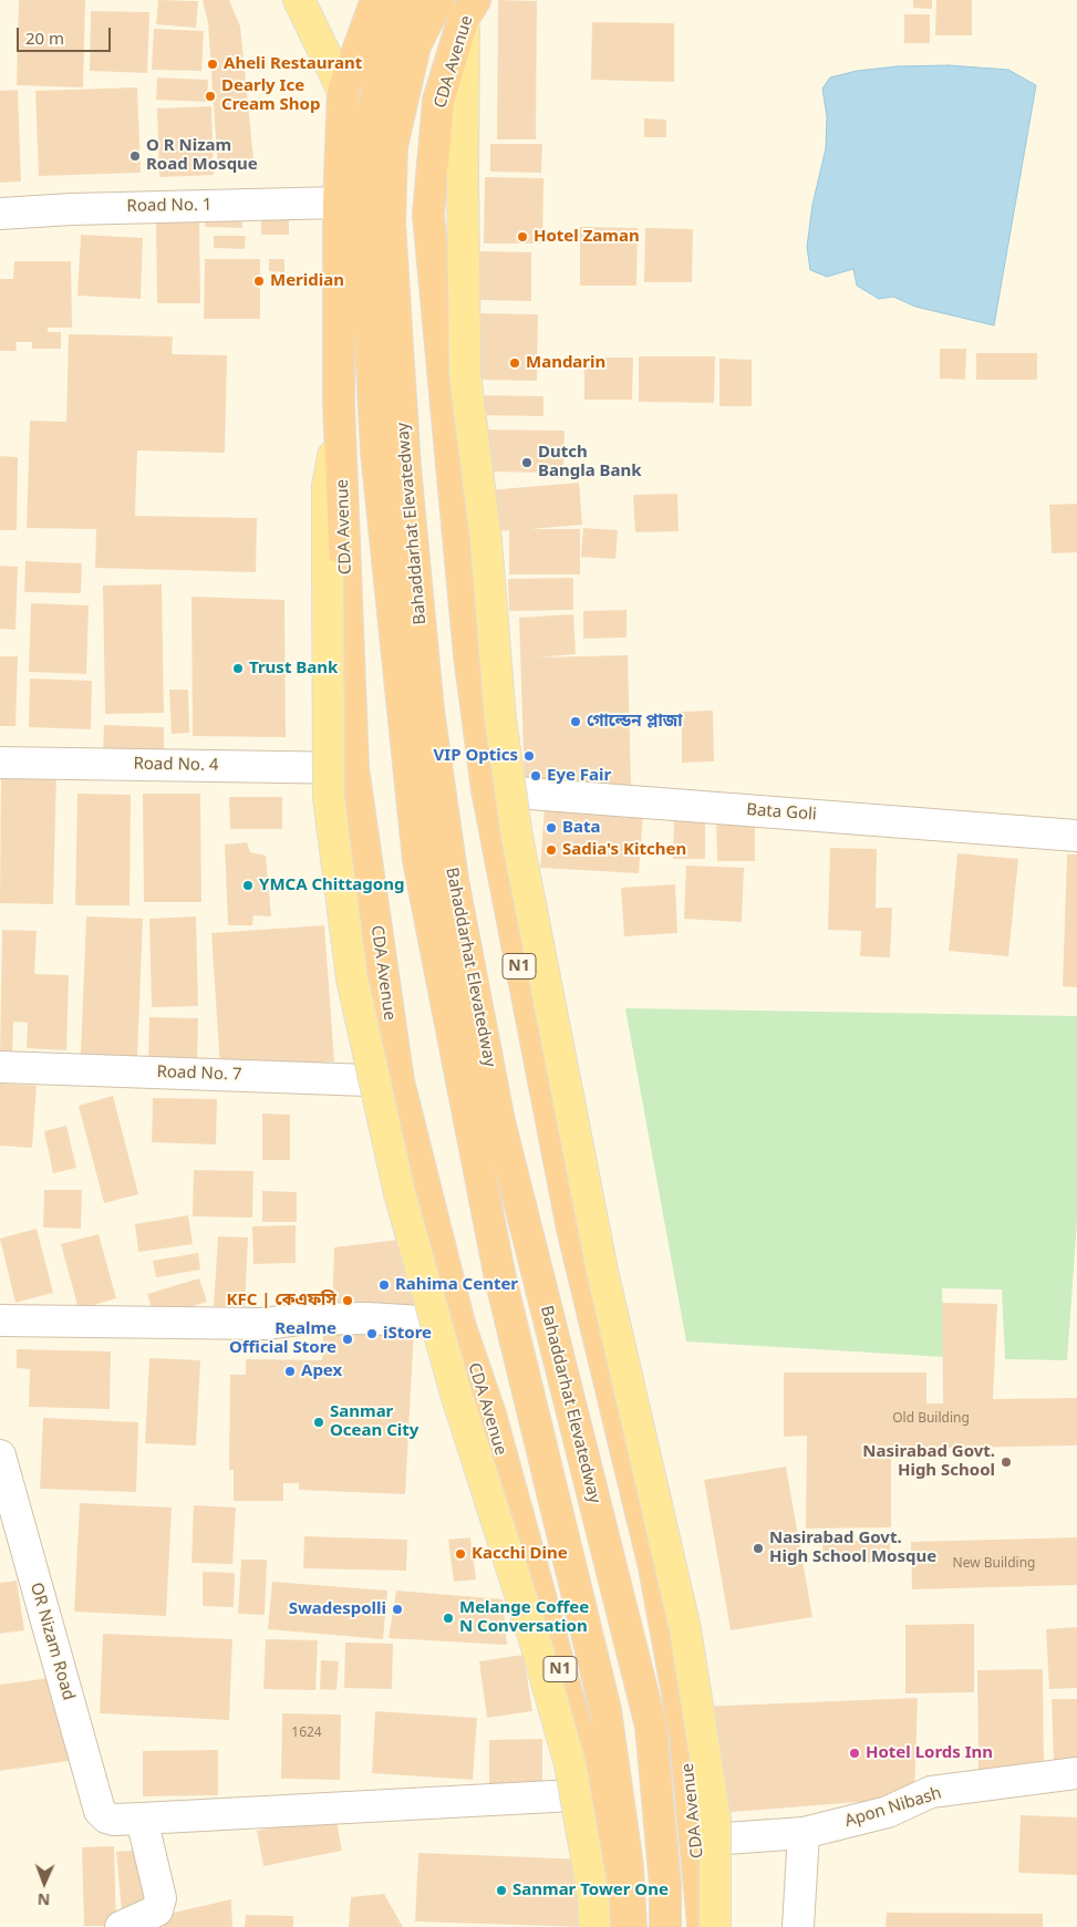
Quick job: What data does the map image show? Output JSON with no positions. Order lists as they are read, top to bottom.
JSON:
{
  "streets": {
    "highway": ["CDA Avenue", "Bahaddarhat Elevatedway", "N1"],
    "street": [
      "Road No. 1",
      "Road No. 4",
      "Bata Goli",
      "Road No. 7",
      "OR Nizam Road",
      "Apon Nibash"
    ]
  },
  "crossings": [
    ["CDA Avenue", "Road No. 1"],
    ["CDA Avenue", "Road No. 4"],
    ["CDA Avenue", "Bata Goli"],
    ["CDA Avenue", "Road No. 7"],
    ["CDA Avenue", "Apon Nibash"]
  ],
  "places": [
    "Aheli Restaurant",
    "Dearly Ice Cream Shop",
    "O R Nizam Road Mosque",
    "Hotel Zaman",
    "Meridian",
    "Mandarin",
    "Dutch Bangla Bank",
    "Trust Bank",
    "গোল্ডেন প্লাজা",
    "VIP Optics",
    "Eye Fair",
    "Bata",
    "Sadia's Kitchen",
    "YMCA Chittagong",
    "Rahima Center",
    "KFC | কেএফসি",
    "iStore",
    "Realme Official Store",
    "Apex",
    "Sanmar Ocean City",
    "Nasirabad Govt. High School",
    "Nasirabad Govt. High School Mosque",
    "Kacchi Dine",
    "Swadespolli",
    "Melange Coffee N Conversation",
    "Hotel Lords Inn",
    "Sanmar Tower One"
  ],
  "house_numbers": ["Old Building", "New Building", "1624"],
  "scale_bar": "20 m",
  "north": "bottom"
}
